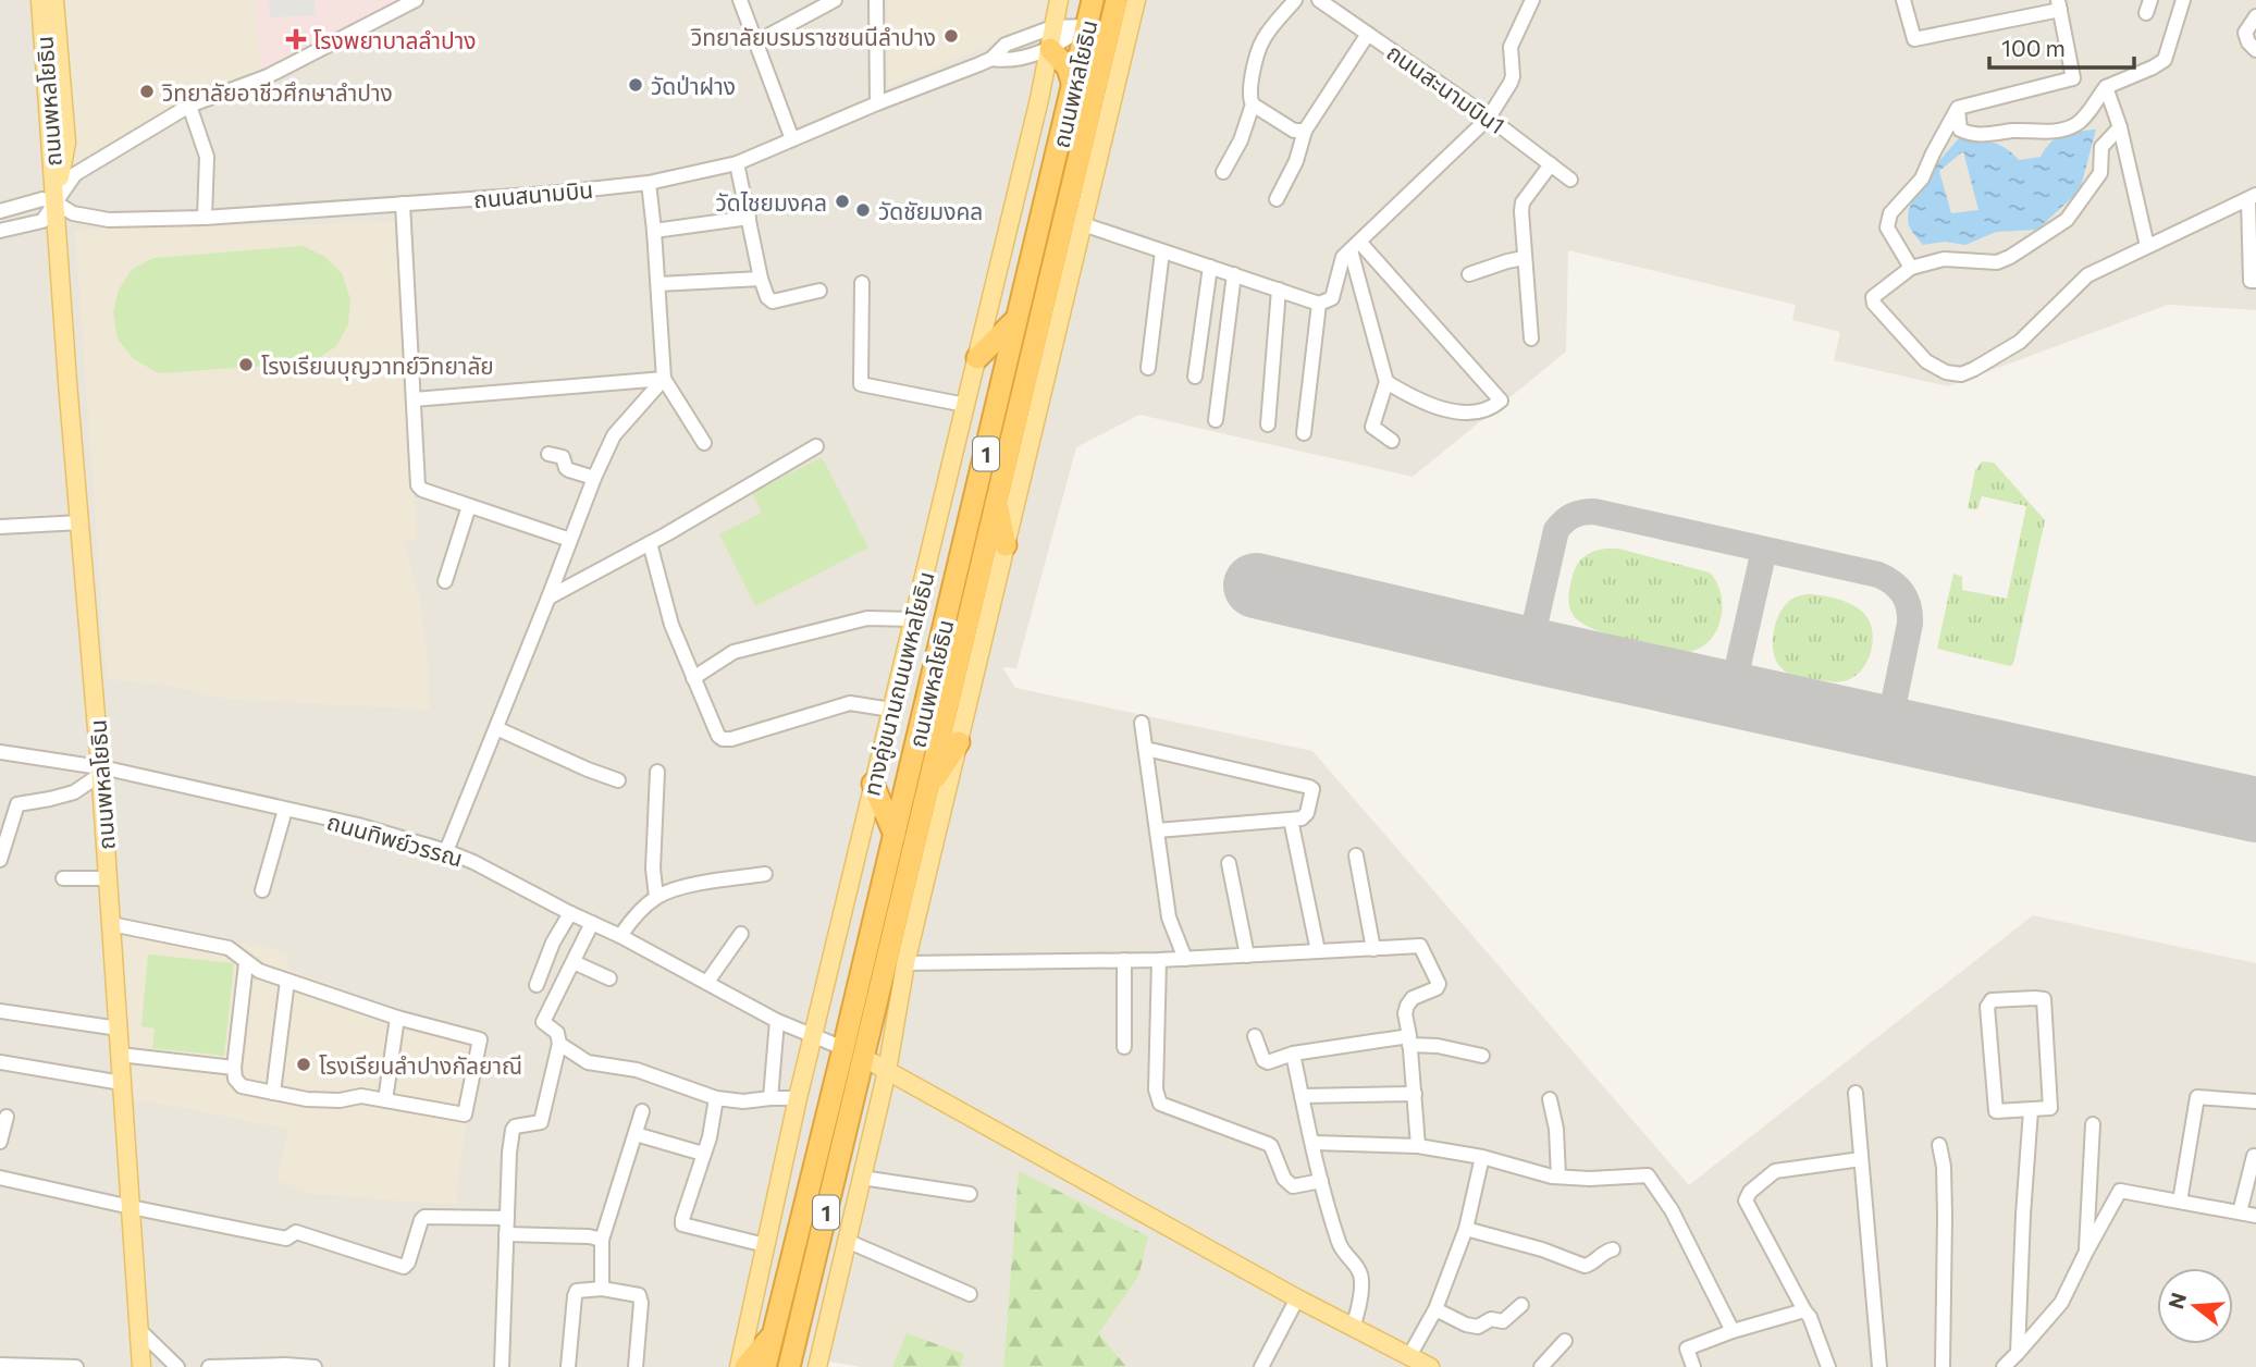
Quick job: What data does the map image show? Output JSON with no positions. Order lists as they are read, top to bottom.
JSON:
{
  "streets": {
    "highway": ["ถนนพหลโยธิน", "1"],
    "main road": ["ทางคู่ขนานถนนพหลโยธิน"],
    "street": ["ถนนสะนามบิน1", "ถนนสนามบิน", "ถนนทิพย์วรรณ"]
  },
  "crossings": [
    ["ถนนพหลโยธิน", "ถนนสนามบิน"],
    ["ถนนพหลโยธิน", "1"],
    ["ถนนพหลโยธิน", "ถนนทิพย์วรรณ"],
    ["ถนนสนามบิน", "ทางคู่ขนานถนนพหลโยธิน"],
    ["ทางคู่ขนานถนนพหลโยธิน", "ถนนทิพย์วรรณ"]
  ],
  "places": {
    "other": [
      "วิทยาลัยบรมราชชนนีลำปาง",
      "วัดป่าฝาง",
      "วิทยาลัยอาชีวศึกษาลำปาง",
      "วัดไชยมงคล",
      "วัดชัยมงคล",
      "โรงเรียนบุญวาทย์วิทยาลัย",
      "โรงเรียนลำปางกัลยาณี"
    ],
    "health": ["โรงพยาบาลลำปาง"]
  },
  "scale_bar": "100 m",
  "north": "left"
}
